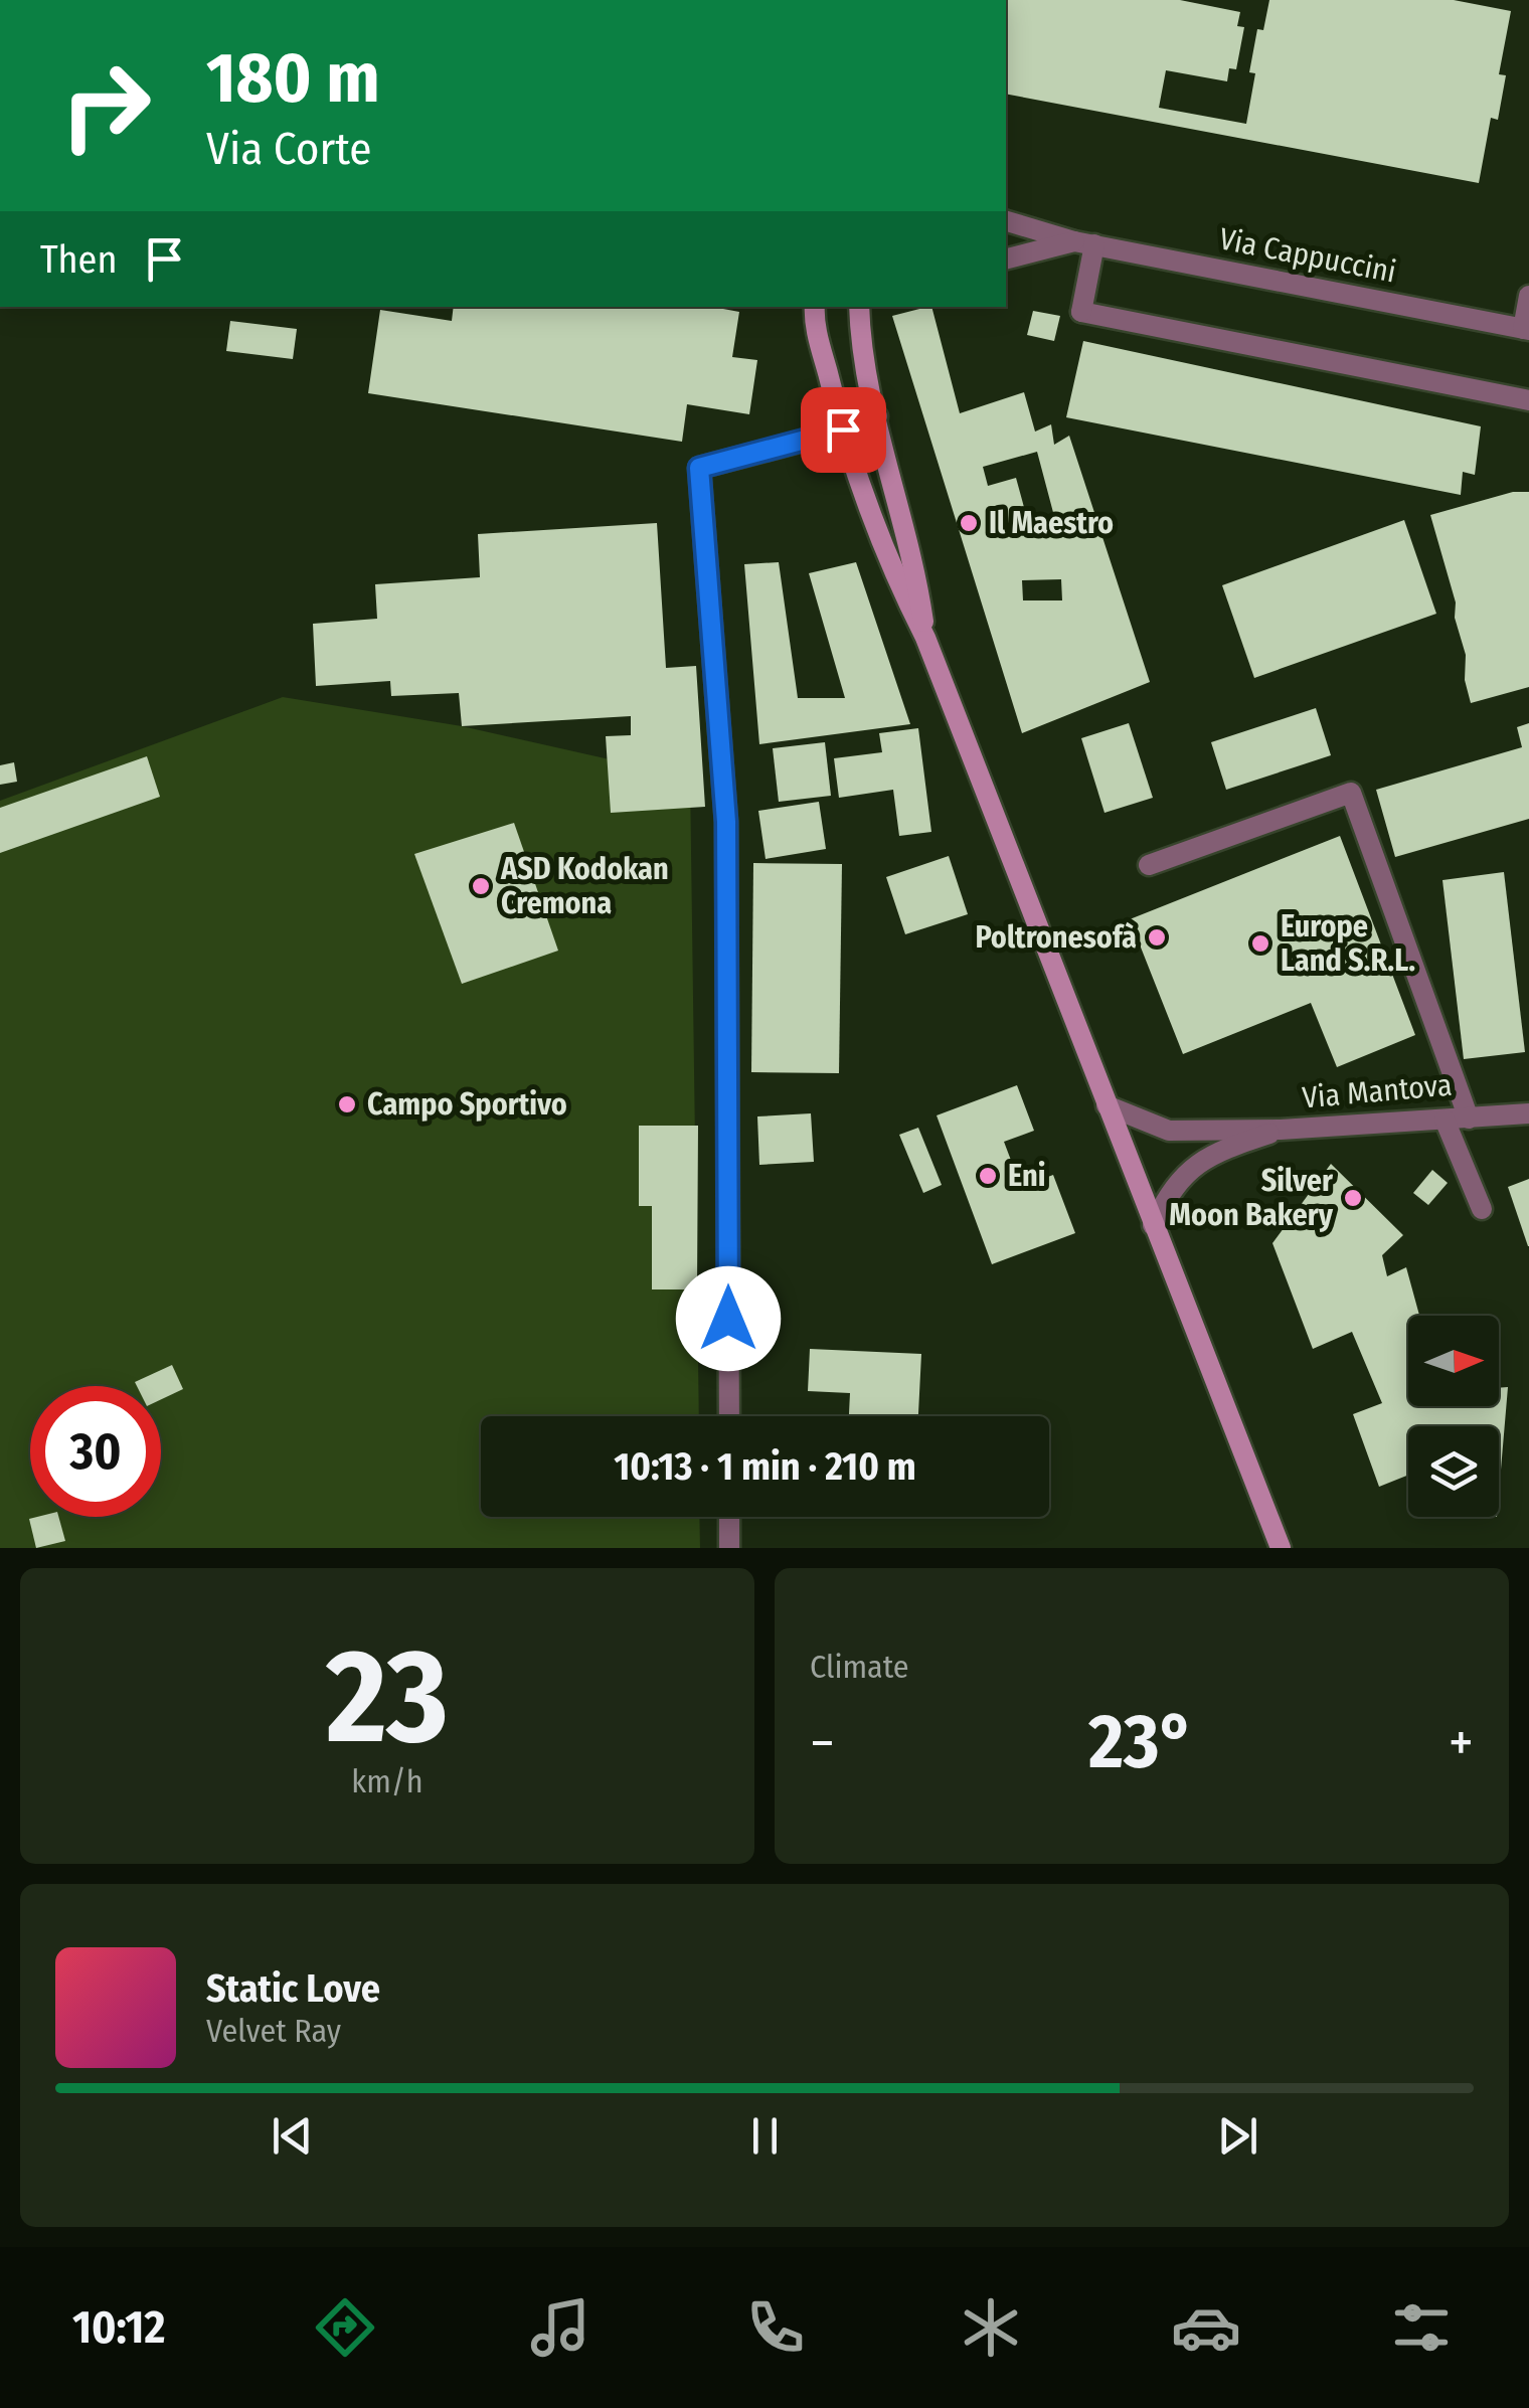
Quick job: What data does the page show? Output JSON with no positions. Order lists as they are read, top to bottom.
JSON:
{
  "streets": {
    "street": ["Via Cappuccini", "Via Mantova"]
  },
  "places": [
    "Il Maestro",
    "ASD Kodokan Cremona",
    "Poltronesofà",
    "Europe Land S.R.L.",
    "Campo Sportivo",
    "Eni",
    "Silver Moon Bakery"
  ],
  "north": "right",
  "page": {
    "turn": ["180 m", "Via Corte"],
    "then": "Then",
    "limit": "30",
    "trip": "10:13 · 1 min · 210 m",
    "tile": [
      ["23", "km/h"],
      "Climate"
    ],
    "heat": ["−", "23°", "+"],
    "song": ["Static Love", "Velvet Ray"],
    "tabs": "10:12"
  }
}
